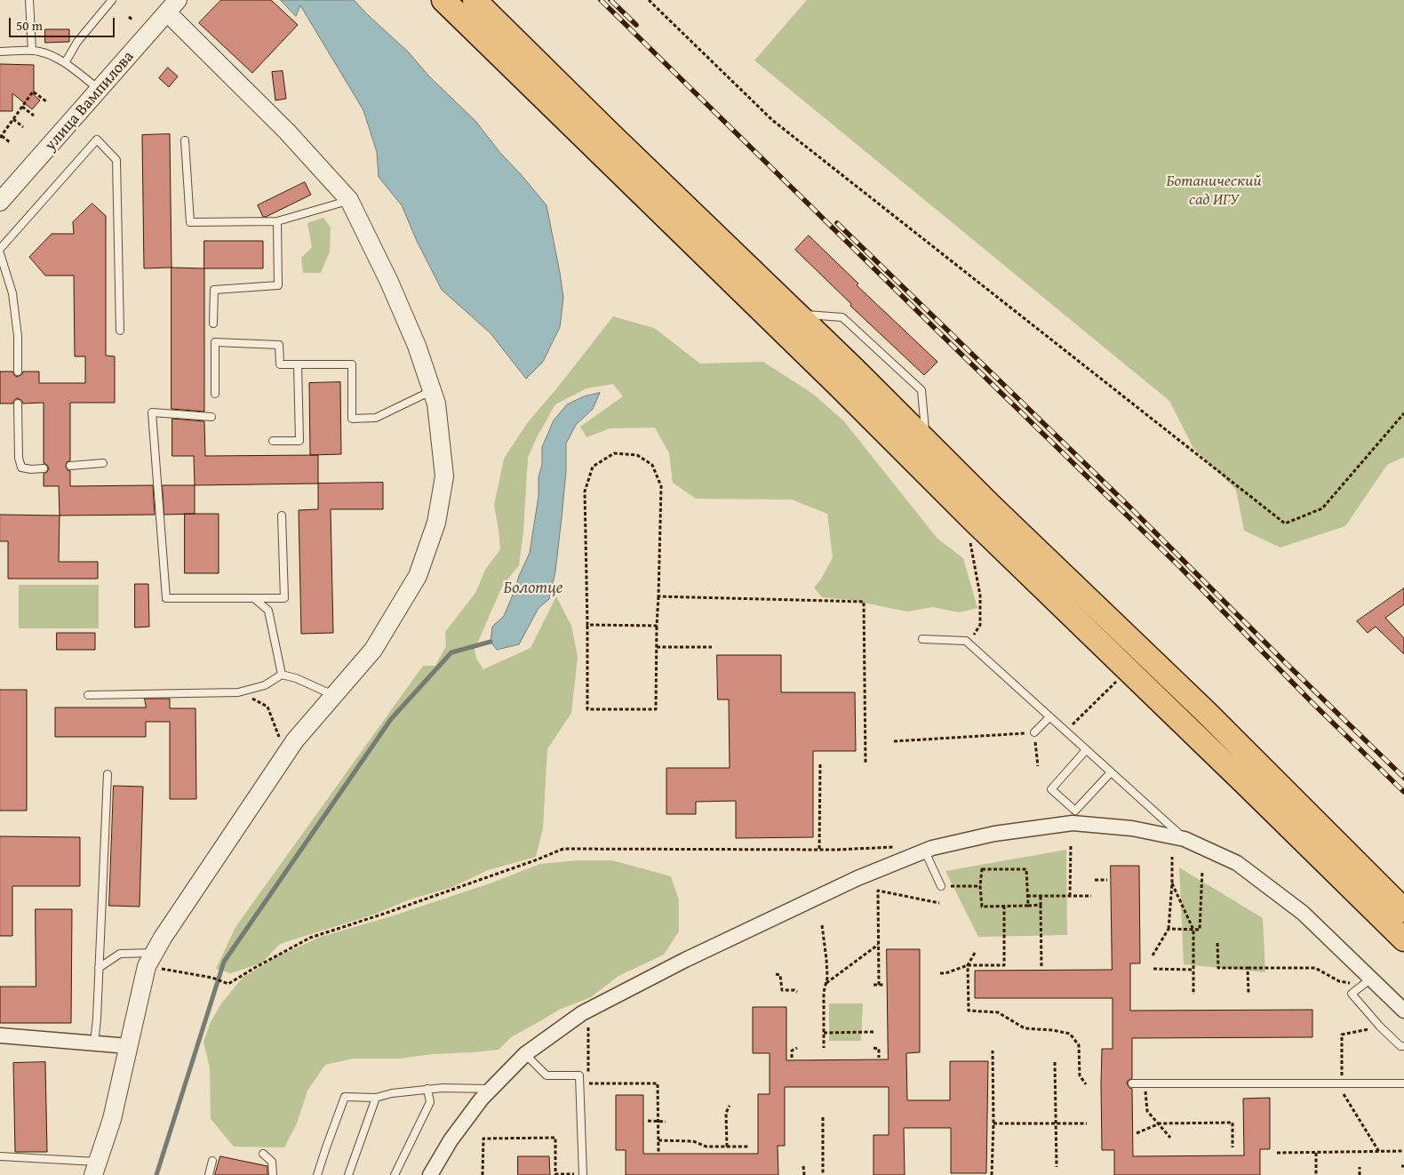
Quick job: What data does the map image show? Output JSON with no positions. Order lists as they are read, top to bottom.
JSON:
{
  "streets": {
    "street": ["улица Вампилова"]
  },
  "water": ["Болотце"],
  "parks": ["Ботанический сад ИГУ"],
  "scale_bar": "50 m"
}
